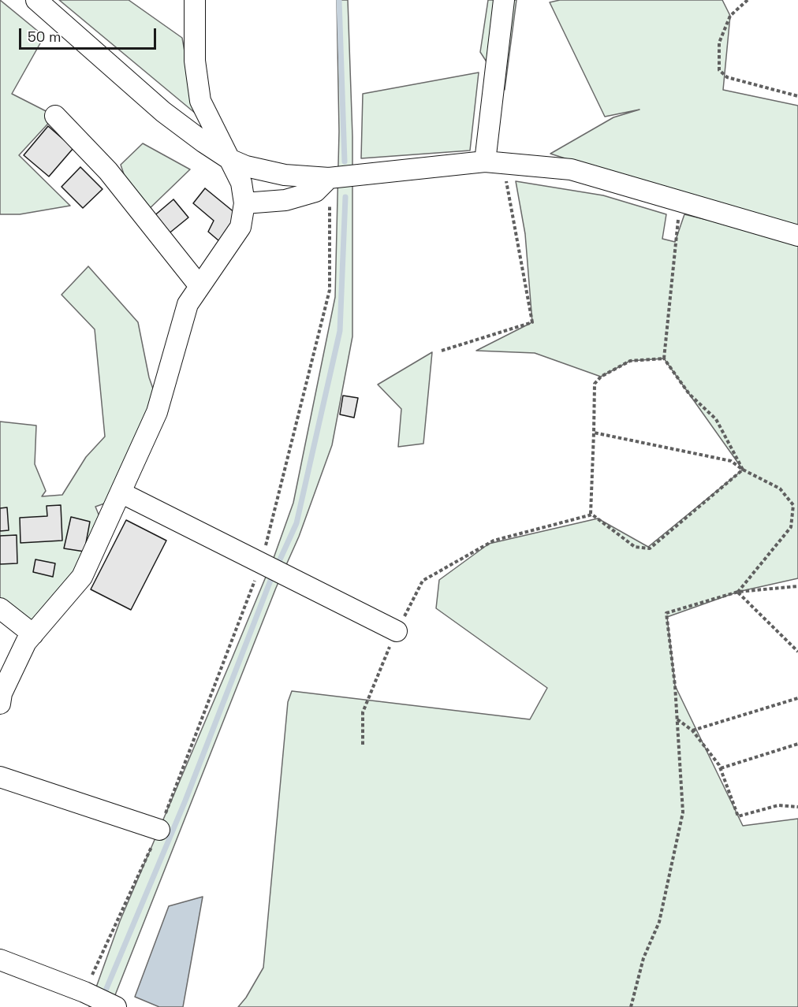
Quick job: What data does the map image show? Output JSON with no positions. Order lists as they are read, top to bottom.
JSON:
{
  "scale_bar": "50 m"
}
